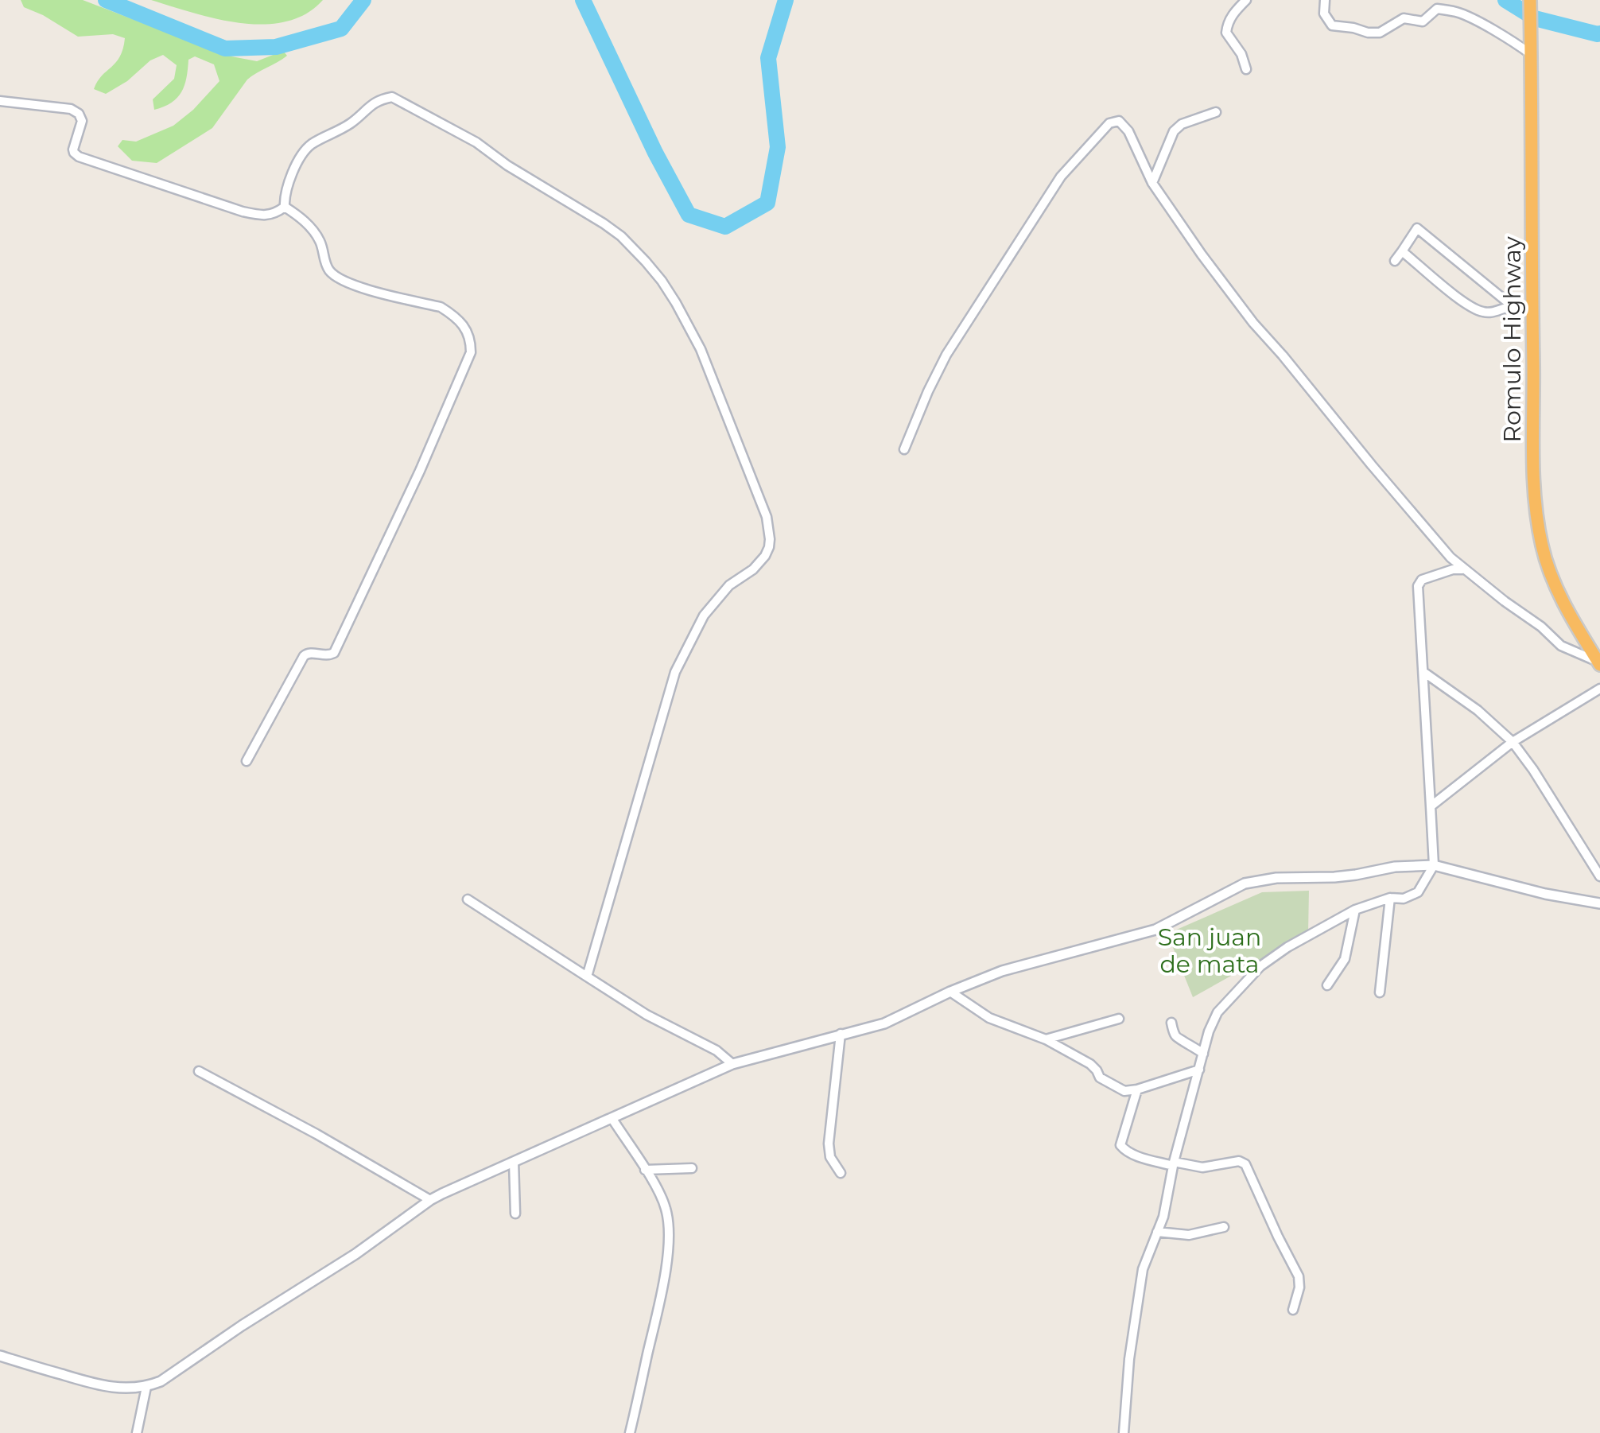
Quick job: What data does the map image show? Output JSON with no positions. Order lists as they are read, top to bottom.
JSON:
{
  "streets": {
    "highway": ["Romulo Highway"]
  },
  "parks": ["San juan de mata"]
}
